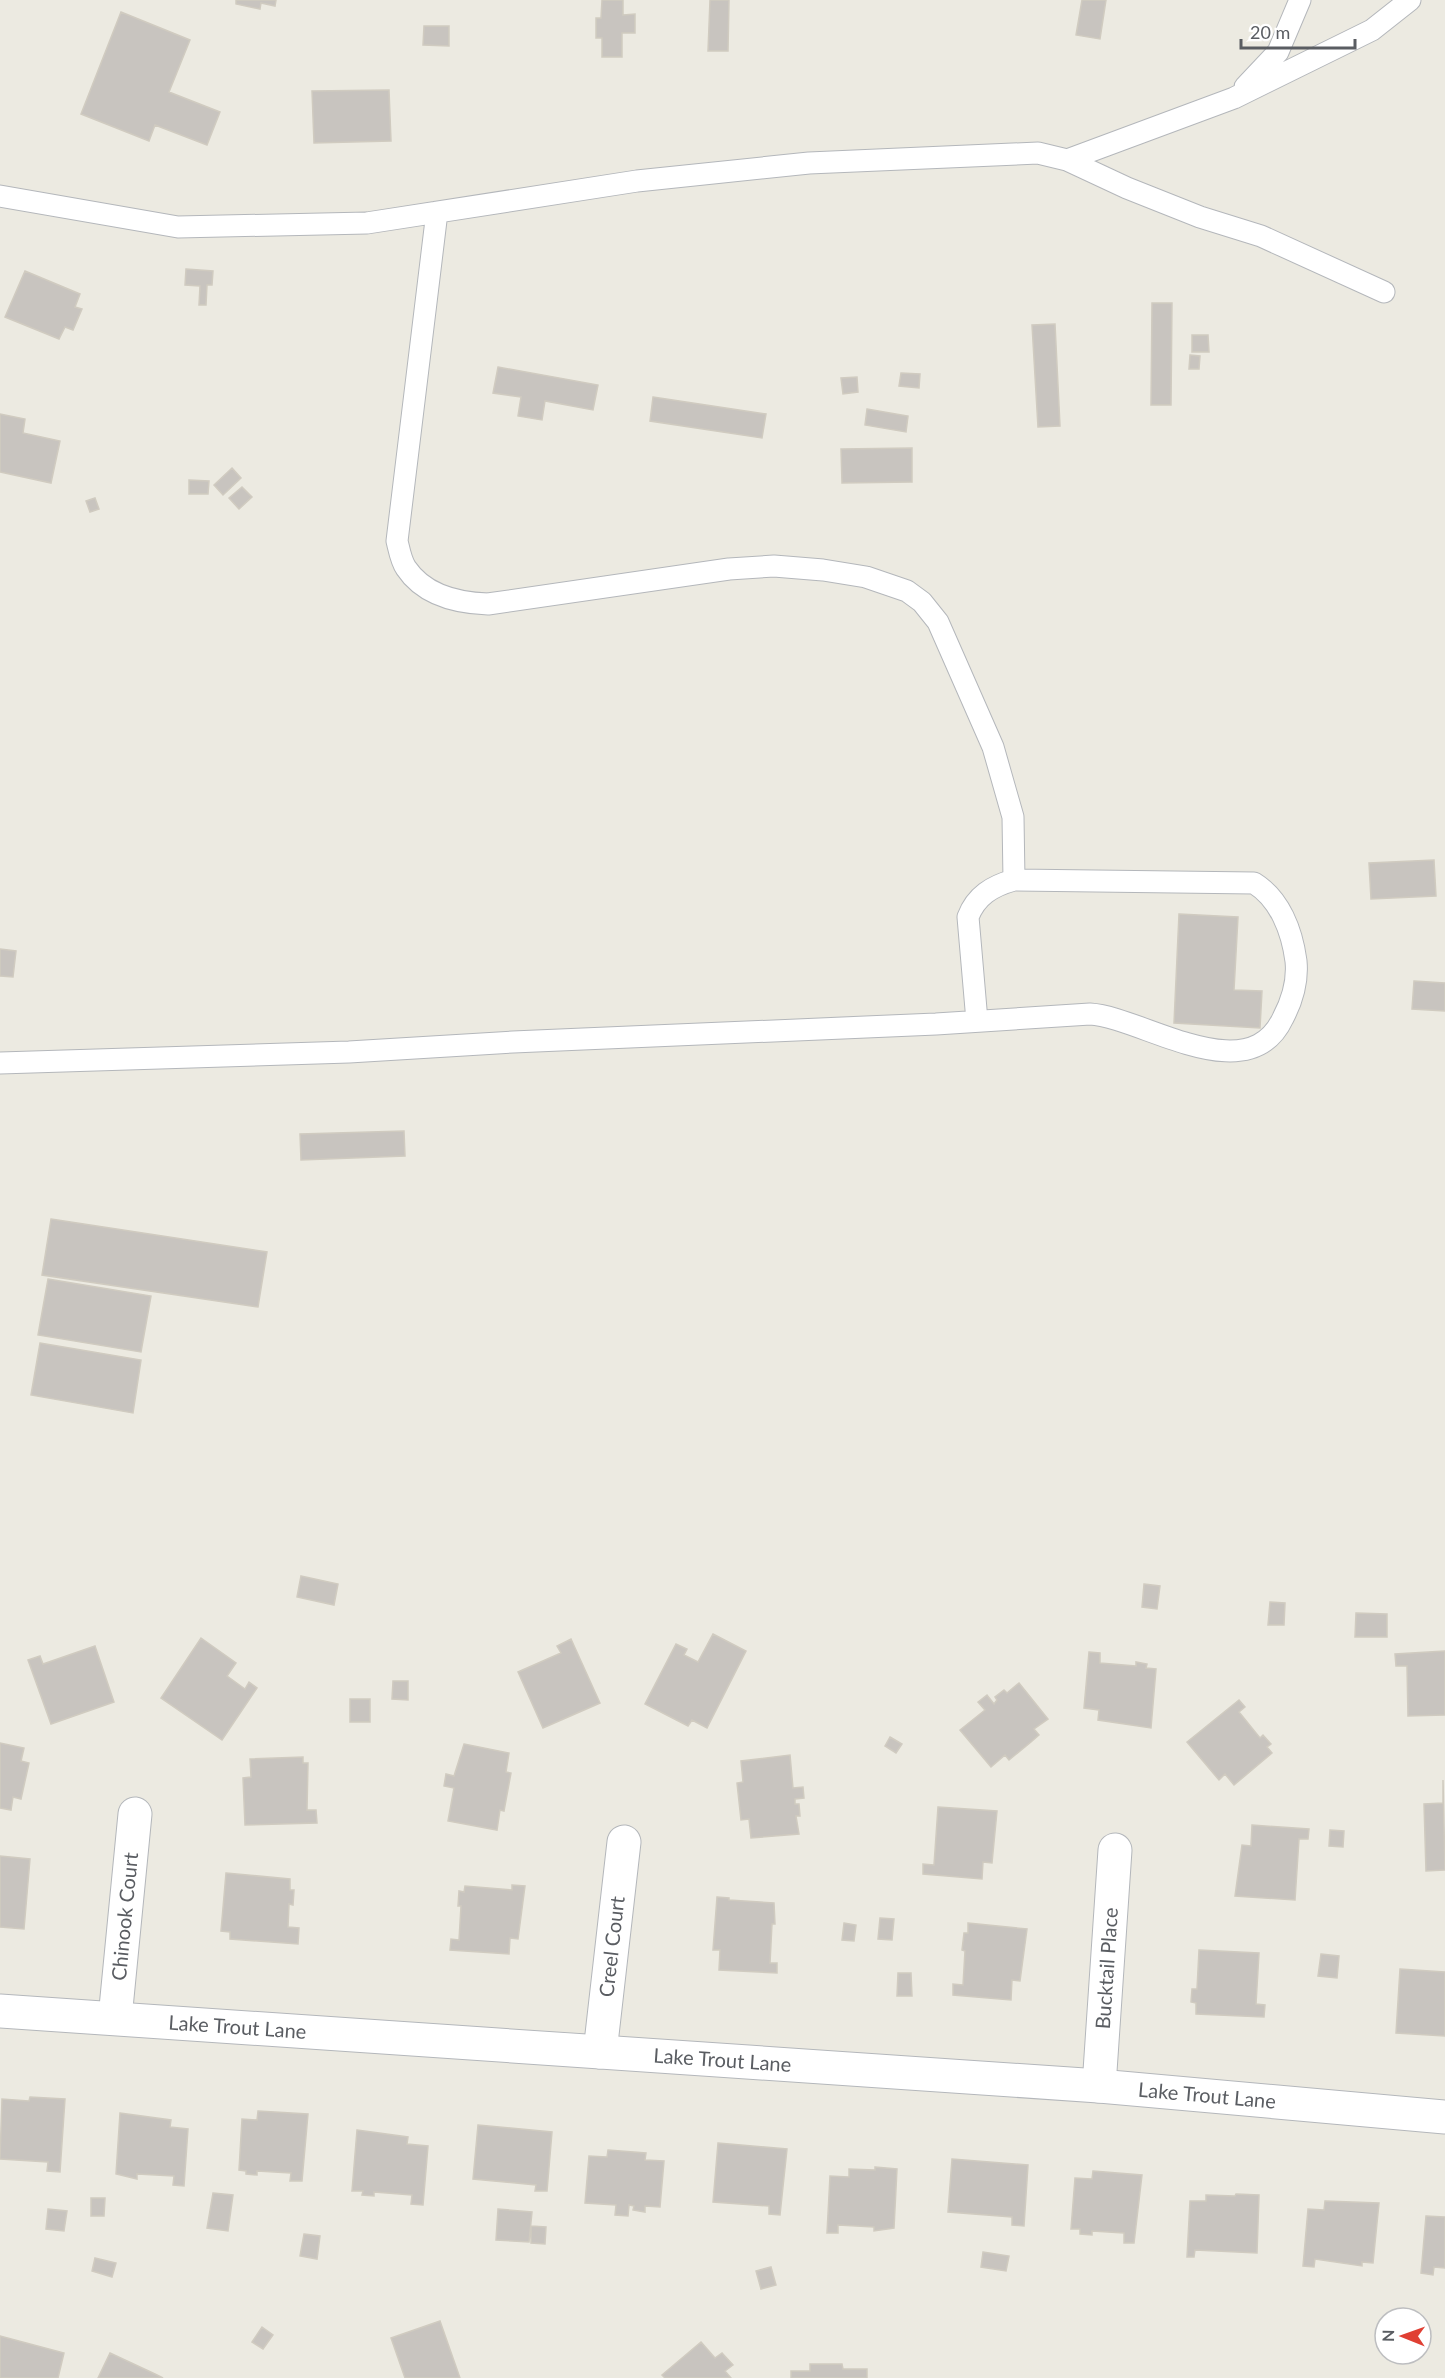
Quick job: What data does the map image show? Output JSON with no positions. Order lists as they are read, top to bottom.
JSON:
{
  "streets": {
    "street": [
      "Chinook Court",
      "Creel Court",
      "Bucktail Place",
      "Lake Trout Lane"
    ]
  },
  "crossings": [
    ["Chinook Court", "Lake Trout Lane"],
    ["Creel Court", "Lake Trout Lane"],
    ["Bucktail Place", "Lake Trout Lane"]
  ],
  "scale_bar": "20 m",
  "north": "left"
}
